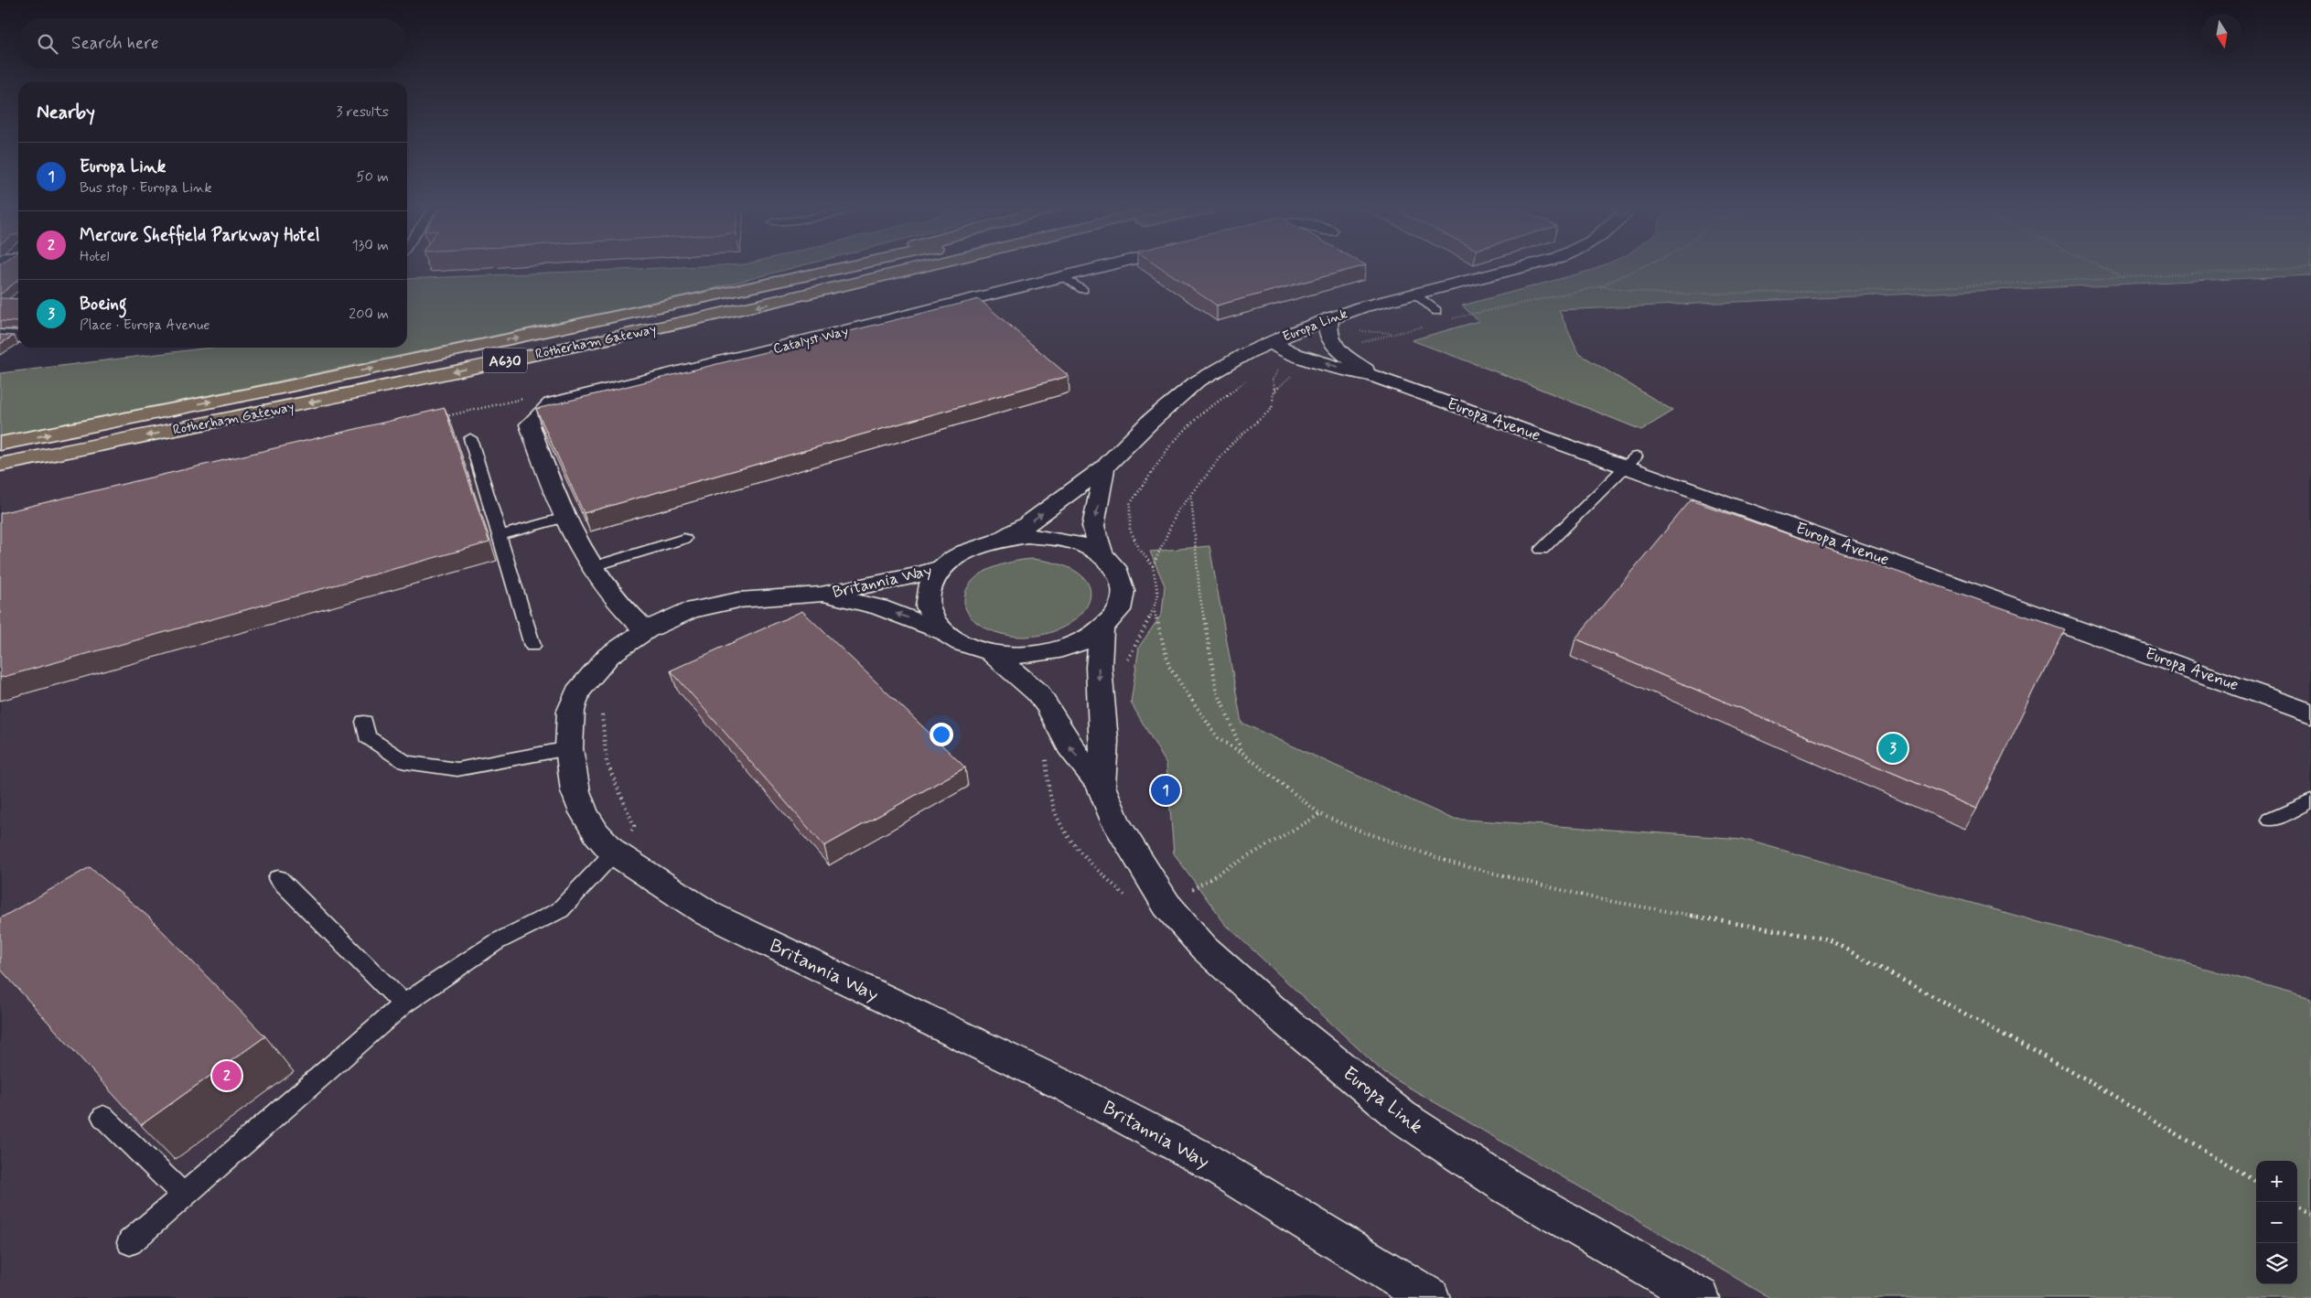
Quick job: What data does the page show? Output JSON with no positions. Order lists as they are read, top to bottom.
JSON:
{
  "streets": {
    "highway": ["Rotherham Gateway", "A630"],
    "street": [
      "Europa Link",
      "Catalyst Way",
      "Europa Avenue",
      "Britannia Way"
    ]
  },
  "crossings": [
    ["Europa Link", "Europa Avenue"],
    ["Europa Link", "Britannia Way"],
    ["Catalyst Way", "Britannia Way"],
    ["Rotherham Gateway", "A630"]
  ],
  "north": "bottom",
  "page": {
    "search": "Search here",
    "heading": ["Nearby", "3 results"],
    "list": [
      {
        "mark": "1",
        "name": "Europa Link",
        "note": "Bus stop · Europa Link",
        "value": "50 m"
      },
      {
        "mark": "2",
        "name": "Mercure Sheffield Parkway Hotel",
        "note": "Hotel",
        "value": "130 m"
      },
      {
        "mark": "3",
        "name": "Boeing",
        "note": "Place · Europa Avenue",
        "value": "200 m"
      }
    ],
    "pins": ["3", "1", "2"],
    "map_buttons": ["+", "−"]
  }
}
